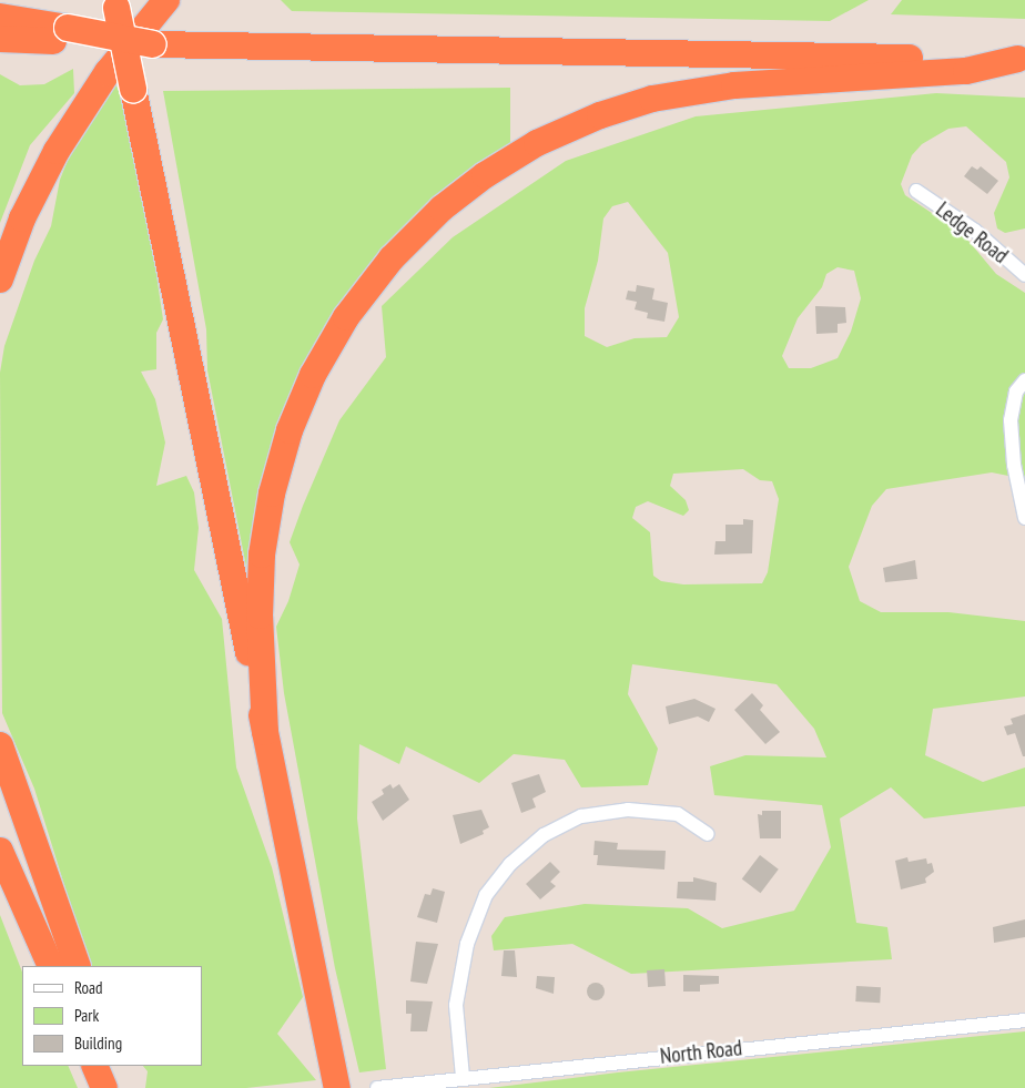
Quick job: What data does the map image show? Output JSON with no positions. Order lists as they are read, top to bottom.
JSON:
{
  "streets": {
    "street": ["Ledge Road", "North Road"]
  },
  "legend": ["Road", "Park", "Building"]
}
